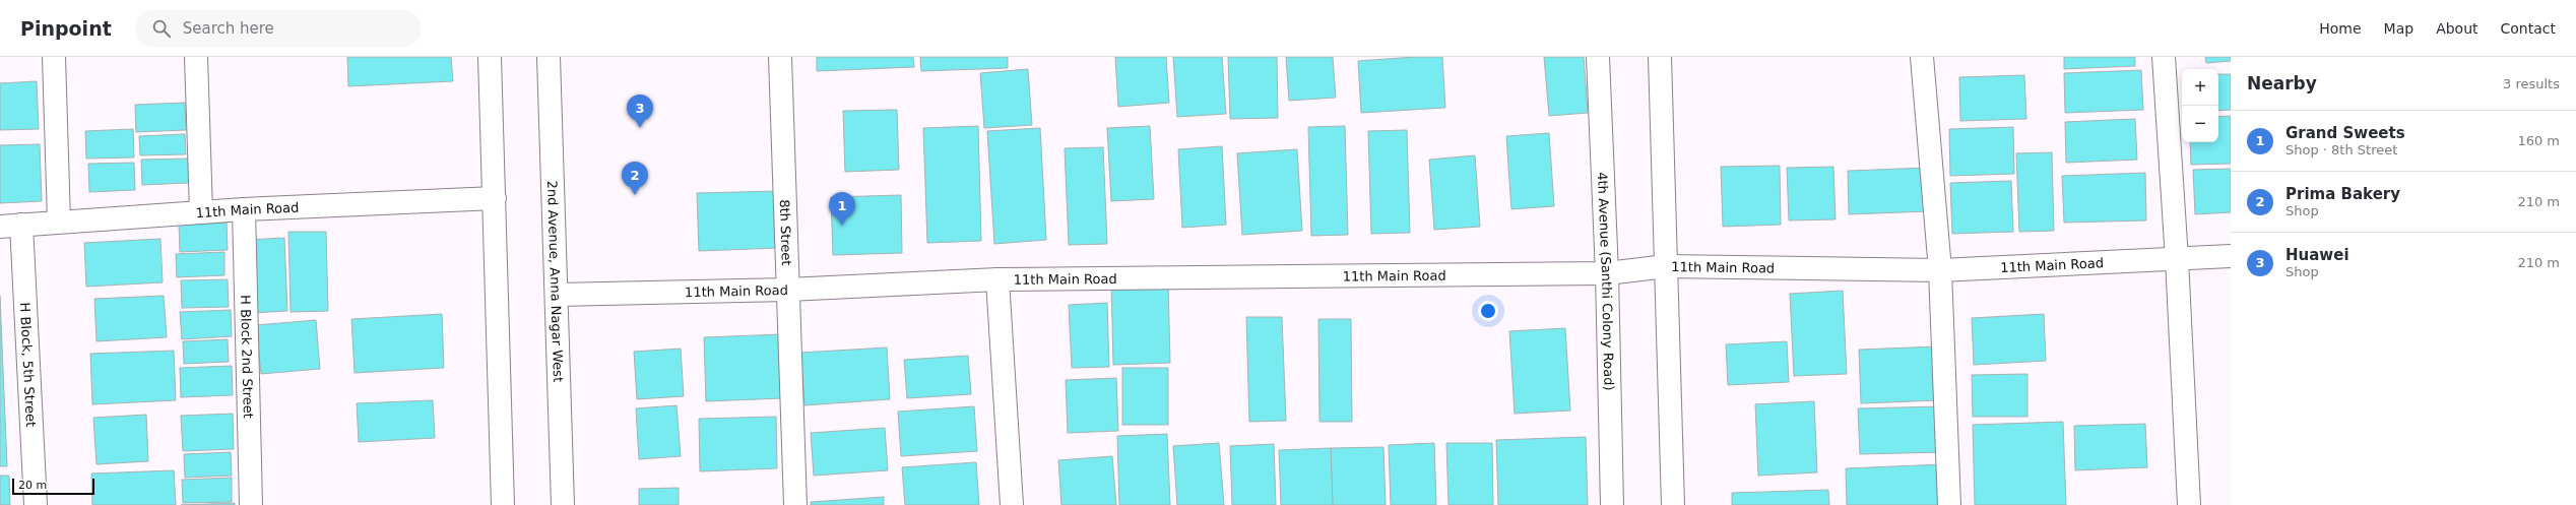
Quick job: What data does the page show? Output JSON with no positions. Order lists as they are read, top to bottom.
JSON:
{
  "streets": {
    "street": [
      "11th Main Road",
      "8th Street",
      "2nd Avenue, Anna Nagar West",
      "4th Avenue (Santhi Colony Road)",
      "H Block 2nd Street",
      "H Block, 5th Street"
    ]
  },
  "crossings": [
    ["11th Main Road", "8th Street"],
    ["11th Main Road", "2nd Avenue, Anna Nagar West"],
    ["11th Main Road", "4th Avenue (Santhi Colony Road)"],
    ["11th Main Road", "H Block 2nd Street"],
    ["11th Main Road", "H Block, 5th Street"]
  ],
  "scale_bar": "20 m",
  "page": {
    "header": "Pinpoint",
    "search": "Search here",
    "nav": [
      "Home",
      "Map",
      "About",
      "Contact"
    ],
    "heading": ["Nearby", "3 results"],
    "map_buttons": ["+", "−"],
    "pins": ["3", "2", "1"],
    "list": [
      {
        "mark": "1",
        "name": "Grand Sweets",
        "note": "Shop · 8th Street",
        "value": "160 m"
      },
      {
        "mark": "2",
        "name": "Prima Bakery",
        "note": "Shop",
        "value": "210 m"
      },
      {
        "mark": "3",
        "name": "Huawei",
        "note": "Shop",
        "value": "210 m"
      }
    ],
    "scale": "20 m"
  }
}
